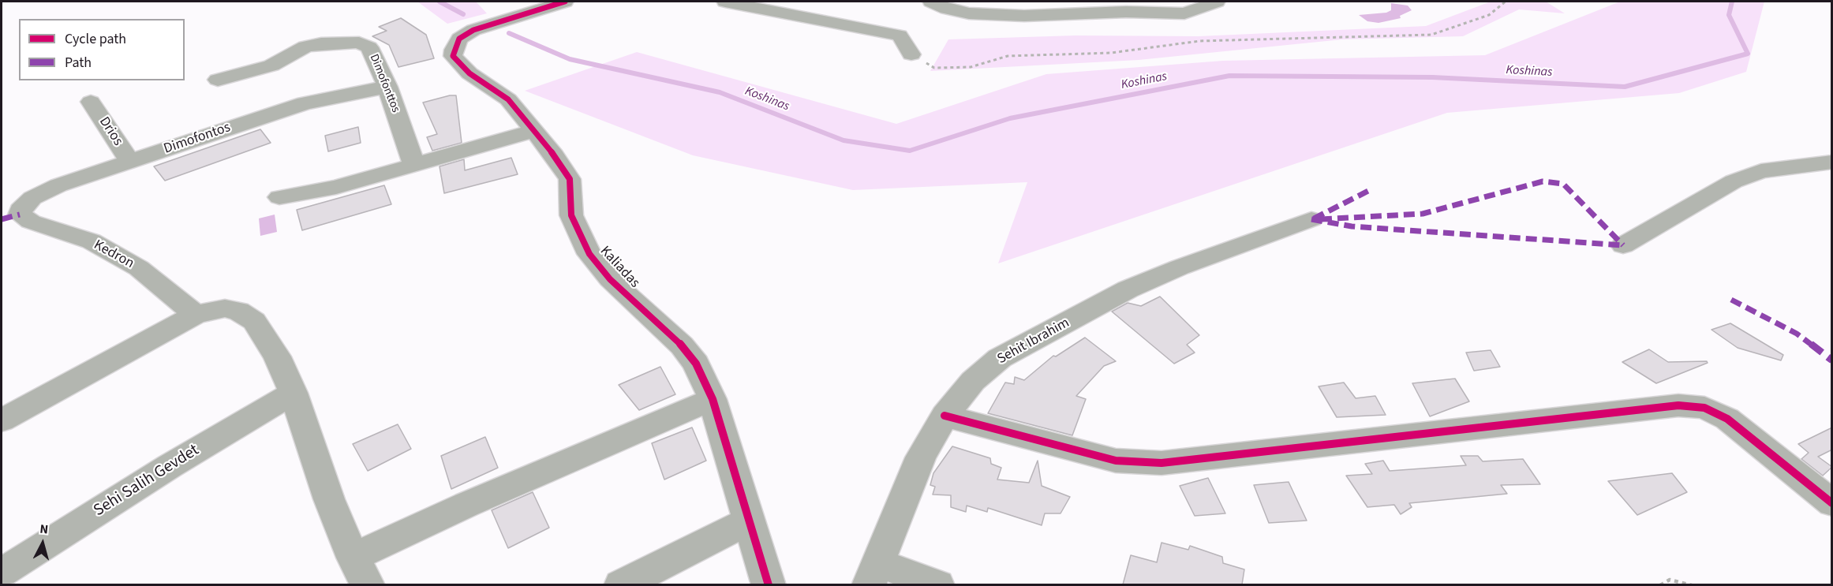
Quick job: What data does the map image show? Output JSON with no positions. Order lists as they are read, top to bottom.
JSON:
{
  "streets": {
    "street": [
      "Dimofonttos",
      "Drios",
      "Dimofontos",
      "Kedron",
      "Kaliadas",
      "Sehit Ibrahim",
      "Sehi Salih Gevdet"
    ]
  },
  "crossings": [
    ["Dimofonttos", "Dimofontos"],
    ["Drios", "Dimofontos"],
    ["Dimofontos", "Kedron"]
  ],
  "water": ["Koshinas"],
  "legend": ["Cycle path", "Path"],
  "north": "top"
}
